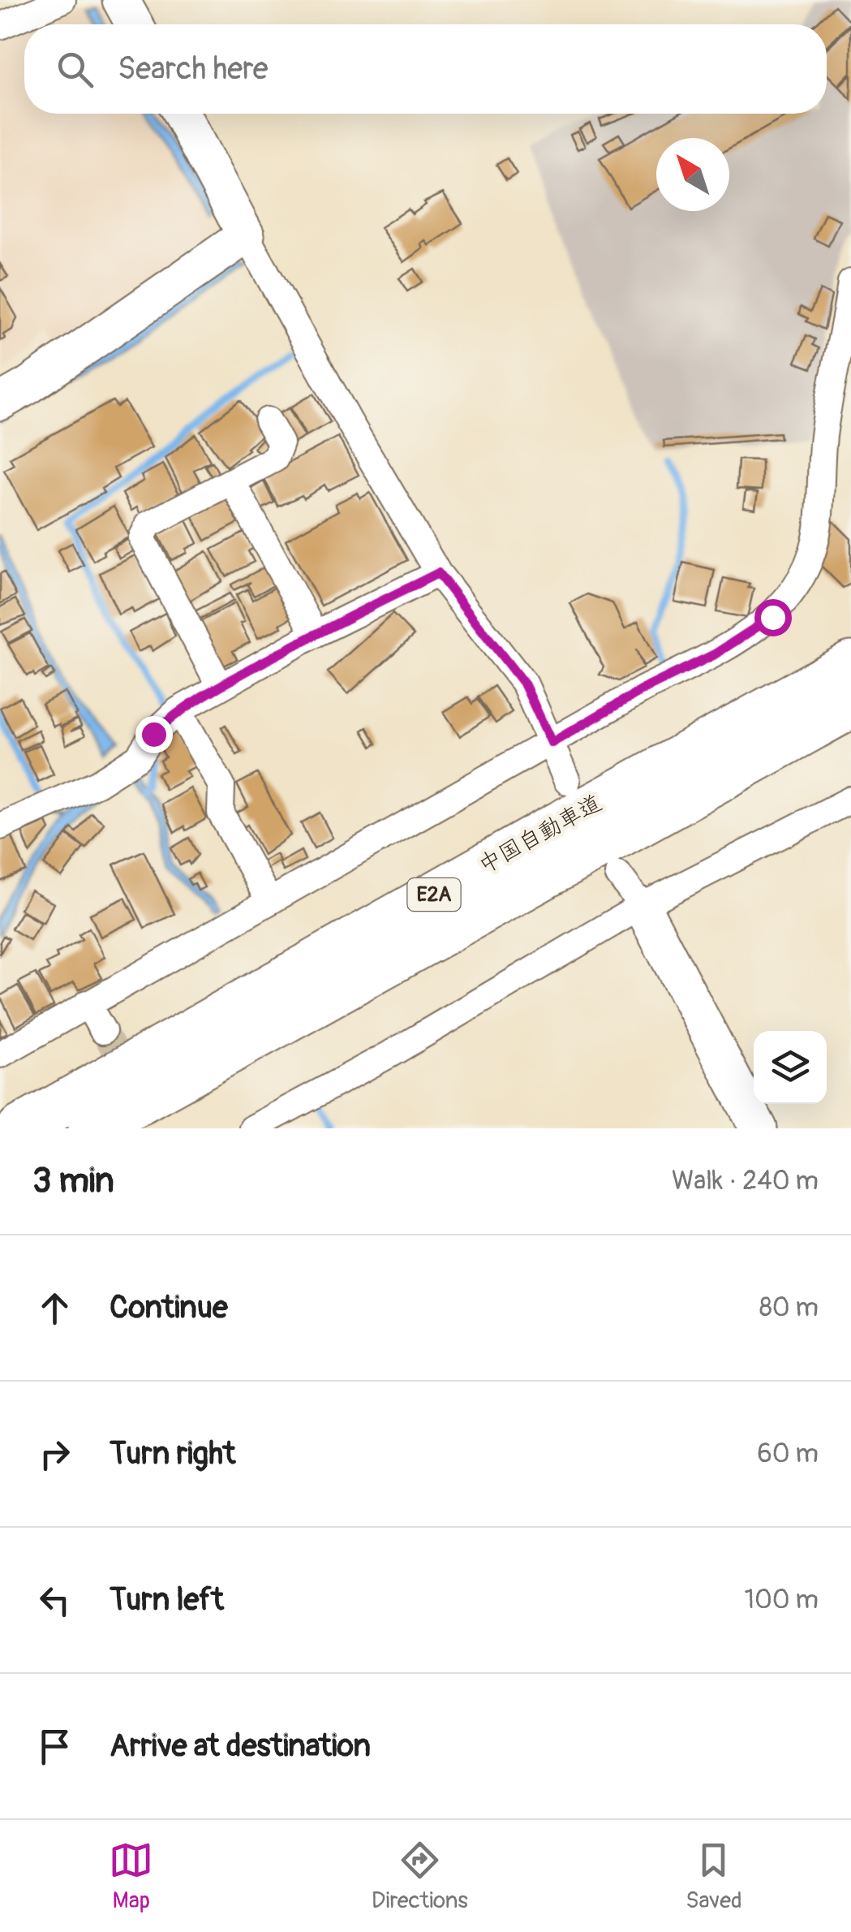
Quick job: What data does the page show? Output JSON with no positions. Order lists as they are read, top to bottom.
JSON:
{
  "streets": {
    "highway": ["中国自動車道", "E2A"]
  },
  "north": "top left",
  "page": {
    "search": "Search here",
    "heading": ["3 min", "Walk · 240 m"],
    "list": [
      ["Continue", "80 m"],
      ["Turn right", "60 m"],
      ["Turn left", "100 m"],
      "Arrive at destination"
    ],
    "nav": ["Map", "Directions", "Saved"]
  }
}
